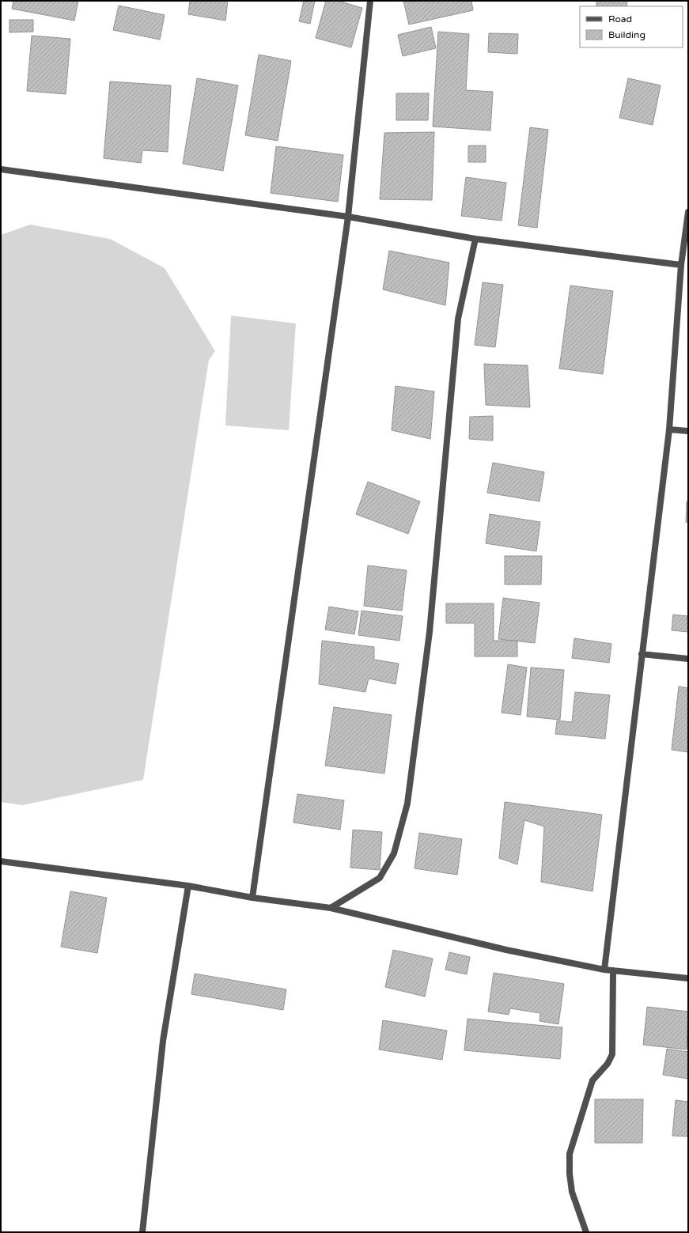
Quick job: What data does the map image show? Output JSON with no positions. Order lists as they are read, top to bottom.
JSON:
{
  "legend": ["Road", "Building"]
}
